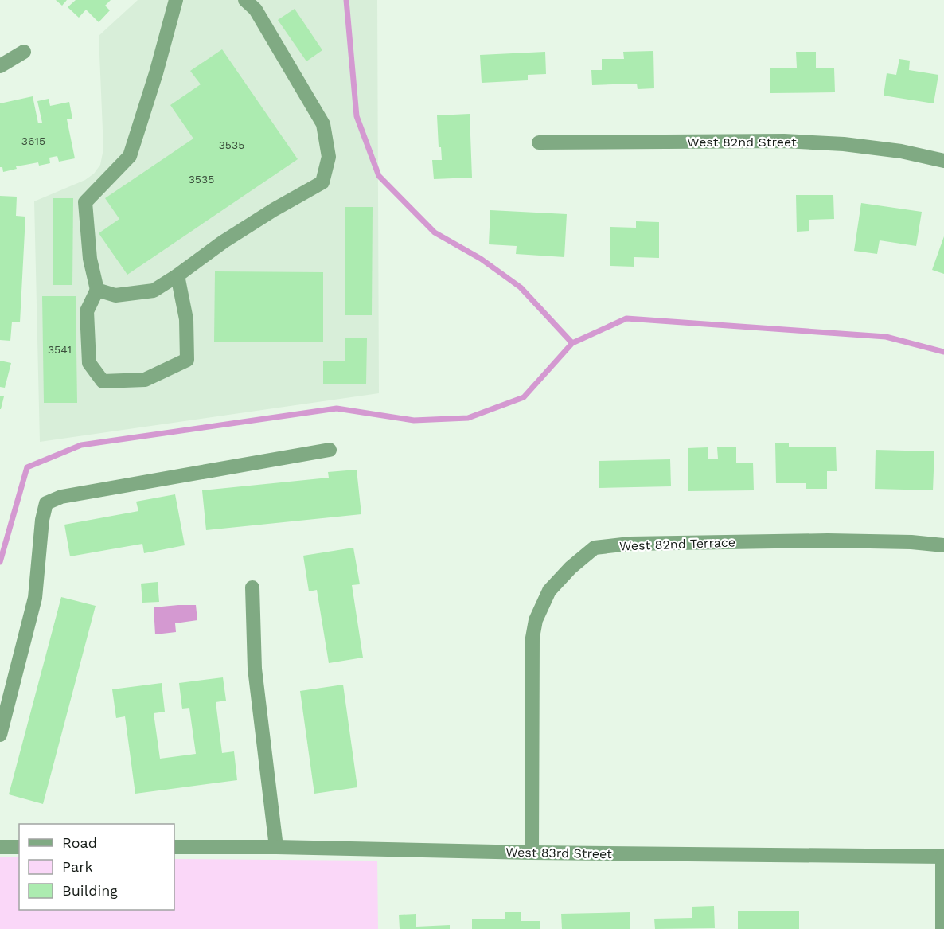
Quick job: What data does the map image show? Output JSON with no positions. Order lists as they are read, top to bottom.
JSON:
{
  "streets": {
    "street": ["West 82nd Street", "West 82nd Terrace", "West 83rd Street"]
  },
  "crossings": [
    ["West 82nd Terrace", "West 83rd Street"]
  ],
  "house_numbers": [
    "3615",
    "3535",
    "3535",
    "3541"
  ],
  "legend": ["Road", "Park", "Building"]
}
